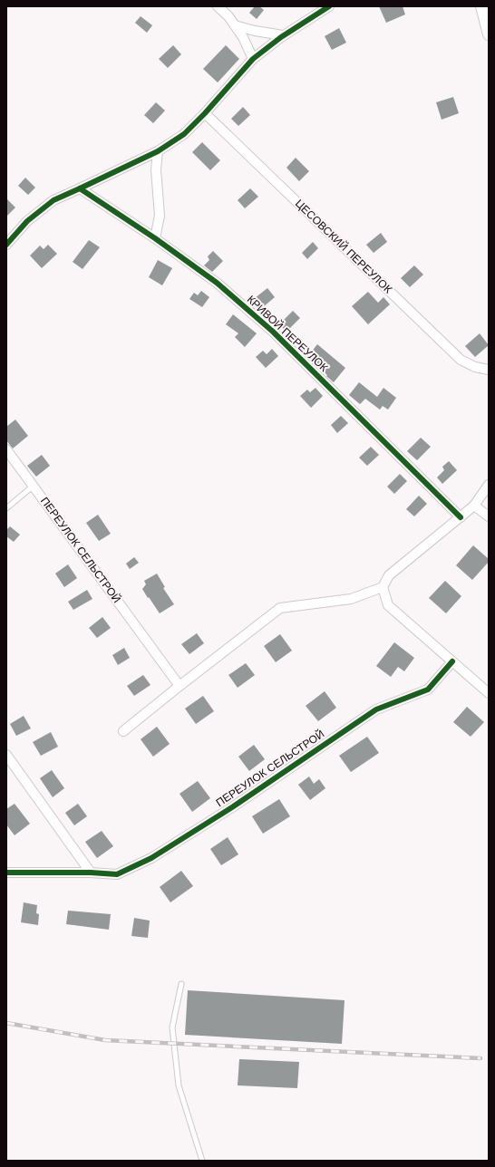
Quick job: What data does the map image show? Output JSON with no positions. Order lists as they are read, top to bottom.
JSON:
{
  "streets": {
    "street": ["ЦЕСОВСКИЙ ПЕРЕУЛОК", "КРИВОЙ ПЕРЕУЛОК", "ПЕРЕУЛОК СЕЛЬСТРОЙ"]
  }
}
